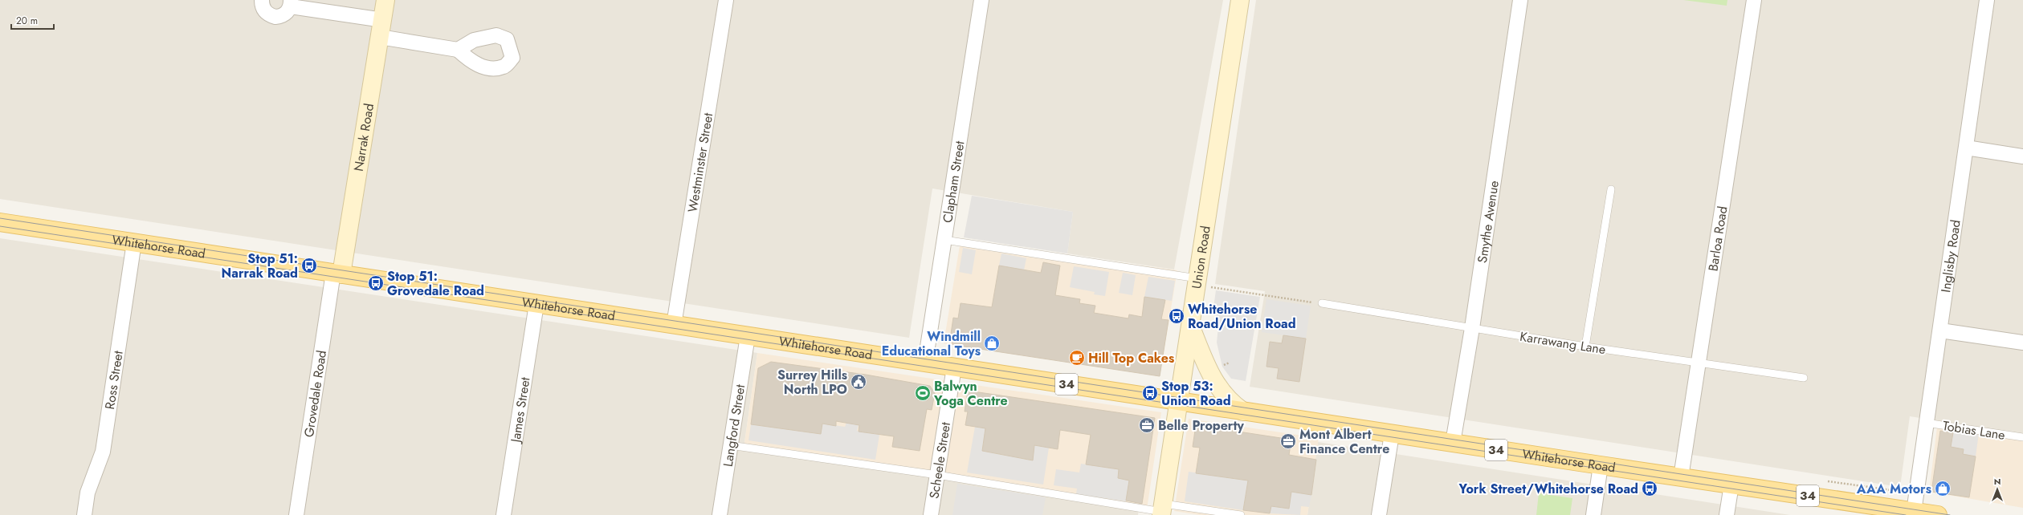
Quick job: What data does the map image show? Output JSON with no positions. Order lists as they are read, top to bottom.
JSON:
{
  "streets": {
    "main road": [
      "Narrak Road",
      "Whitehorse Road",
      "Union Road",
      "34"
    ],
    "street": [
      "Westminster Street",
      "Clapham Street",
      "Smythe Avenue",
      "Barloa Road",
      "Inglisby Road",
      "Ross Street",
      "Grovedale Road",
      "James Street",
      "Langford Street",
      "Scheele Street"
    ],
    "lane": ["Karrawang Lane", "Tobias Lane"]
  },
  "crossings": [
    ["Narrak Road", "Whitehorse Road"],
    ["Narrak Road", "Grovedale Road"],
    ["Westminster Street", "Whitehorse Road"],
    ["Clapham Street", "Whitehorse Road"],
    ["Smythe Avenue", "Whitehorse Road"],
    ["Smythe Avenue", "Karrawang Lane"],
    ["Barloa Road", "Whitehorse Road"],
    ["Barloa Road", "Karrawang Lane"],
    ["Whitehorse Road", "Inglisby Road"],
    ["Whitehorse Road", "Union Road"],
    ["Whitehorse Road", "Ross Street"],
    ["Whitehorse Road", "Grovedale Road"],
    ["Whitehorse Road", "James Street"],
    ["Whitehorse Road", "Langford Street"],
    ["Whitehorse Road", "Scheele Street"],
    ["Inglisby Road", "Tobias Lane"]
  ],
  "places": {
    "bus stop": [
      "Stop 51: Narrak Road",
      "Stop 51: Grovedale Road",
      "Whitehorse Road/Union Road",
      "Stop 53: Union Road",
      "York Street/Whitehorse Road"
    ],
    "shop": ["Windmill Educational Toys", "AAA Motors"],
    "cafe": ["Hill Top Cakes"],
    "public building": ["Surrey Hills North LPO"],
    "sports": ["Balwyn Yoga Centre"],
    "office": ["Belle Property", "Mont Albert Finance Centre"]
  },
  "scale_bar": "20 m",
  "north": "top"
}
